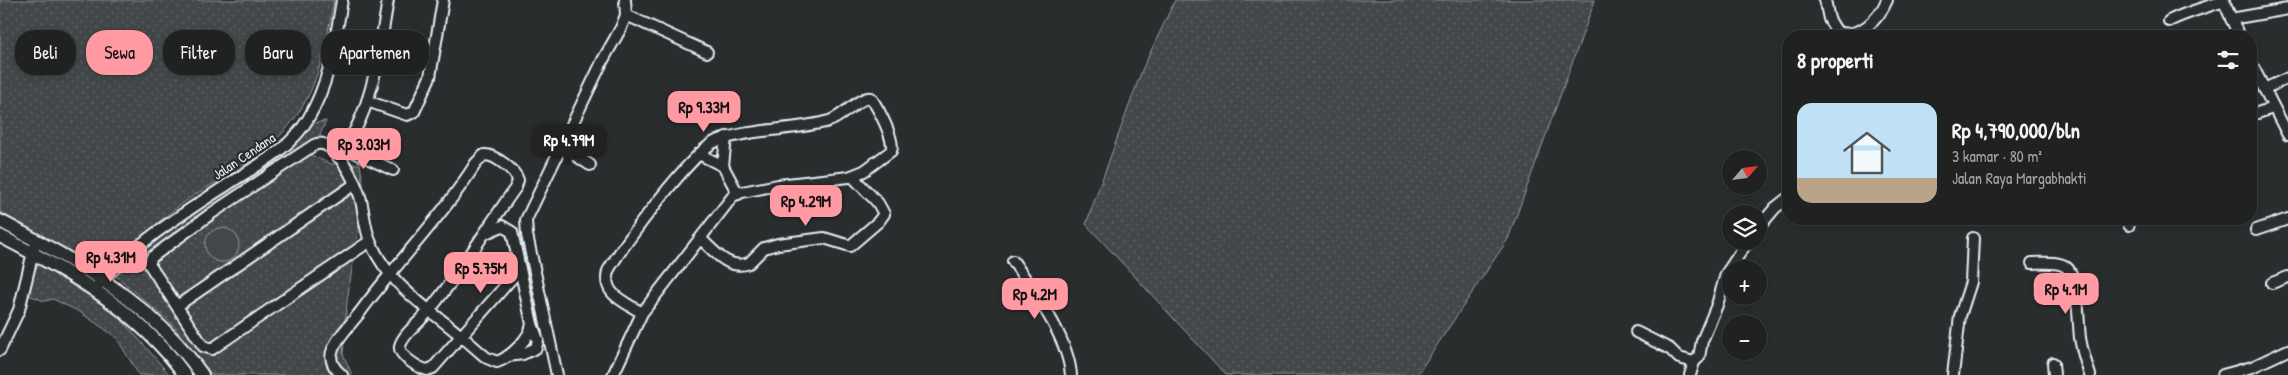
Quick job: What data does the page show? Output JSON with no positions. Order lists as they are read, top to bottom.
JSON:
{
  "streets": {
    "street": ["Jalan Cendana"]
  },
  "north": "top right",
  "page": {
    "chip": [
      "Beli",
      "Sewa",
      "Filter",
      "Baru",
      "Apartemen"
    ],
    "heading": "8 properti",
    "list": [
      {
        "name": "Rp 4,790,000/bln",
        "note": "3 kamar · 80 m² · Jalan Raya Margabhakti"
      }
    ],
    "price": [
      "Rp 9.33M",
      "Rp 4.79M",
      "Rp 3.03M",
      "Rp 4.29M",
      "Rp 4.31M",
      "Rp 5.75M",
      "Rp 4.1M",
      "Rp 4.2M"
    ],
    "map_buttons": ["+", "−"]
  }
}
